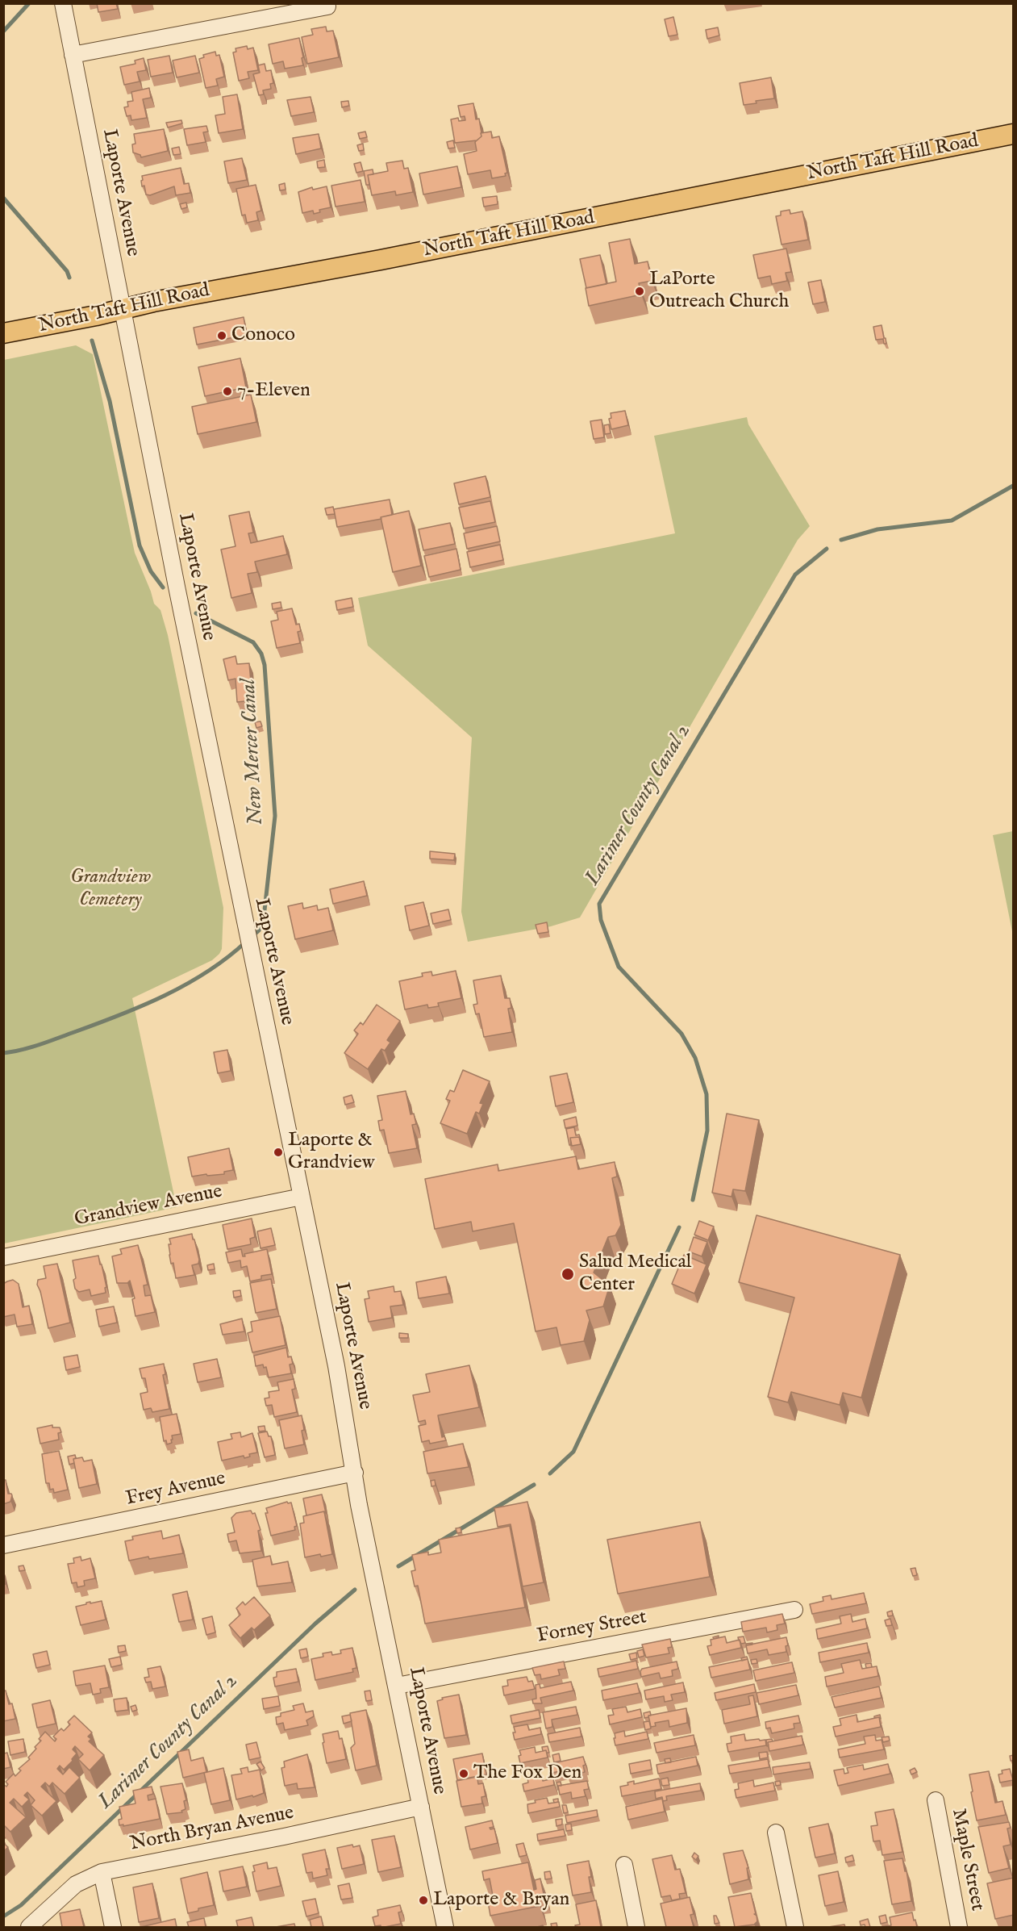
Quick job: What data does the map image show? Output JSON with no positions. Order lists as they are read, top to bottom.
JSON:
{
  "streets": {
    "main road": ["North Taft Hill Road"],
    "street": [
      "Laporte Avenue",
      "Grandview Avenue",
      "Frey Avenue",
      "Forney Street",
      "North Bryan Avenue",
      "Maple Street"
    ]
  },
  "crossings": [
    ["North Taft Hill Road", "Laporte Avenue"],
    ["Laporte Avenue", "Grandview Avenue"],
    ["Laporte Avenue", "Frey Avenue"],
    ["Laporte Avenue", "Forney Street"],
    ["Laporte Avenue", "North Bryan Avenue"]
  ],
  "water": ["New Mercer Canal", "Larimer County Canal 2"],
  "parks": ["Grandview Cemetery"],
  "places": [
    "LaPorte Outreach Church",
    "Conoco",
    "7-Eleven",
    "Laporte & Grandview",
    "Salud Medical Center",
    "The Fox Den",
    "Laporte & Bryan"
  ]
}
